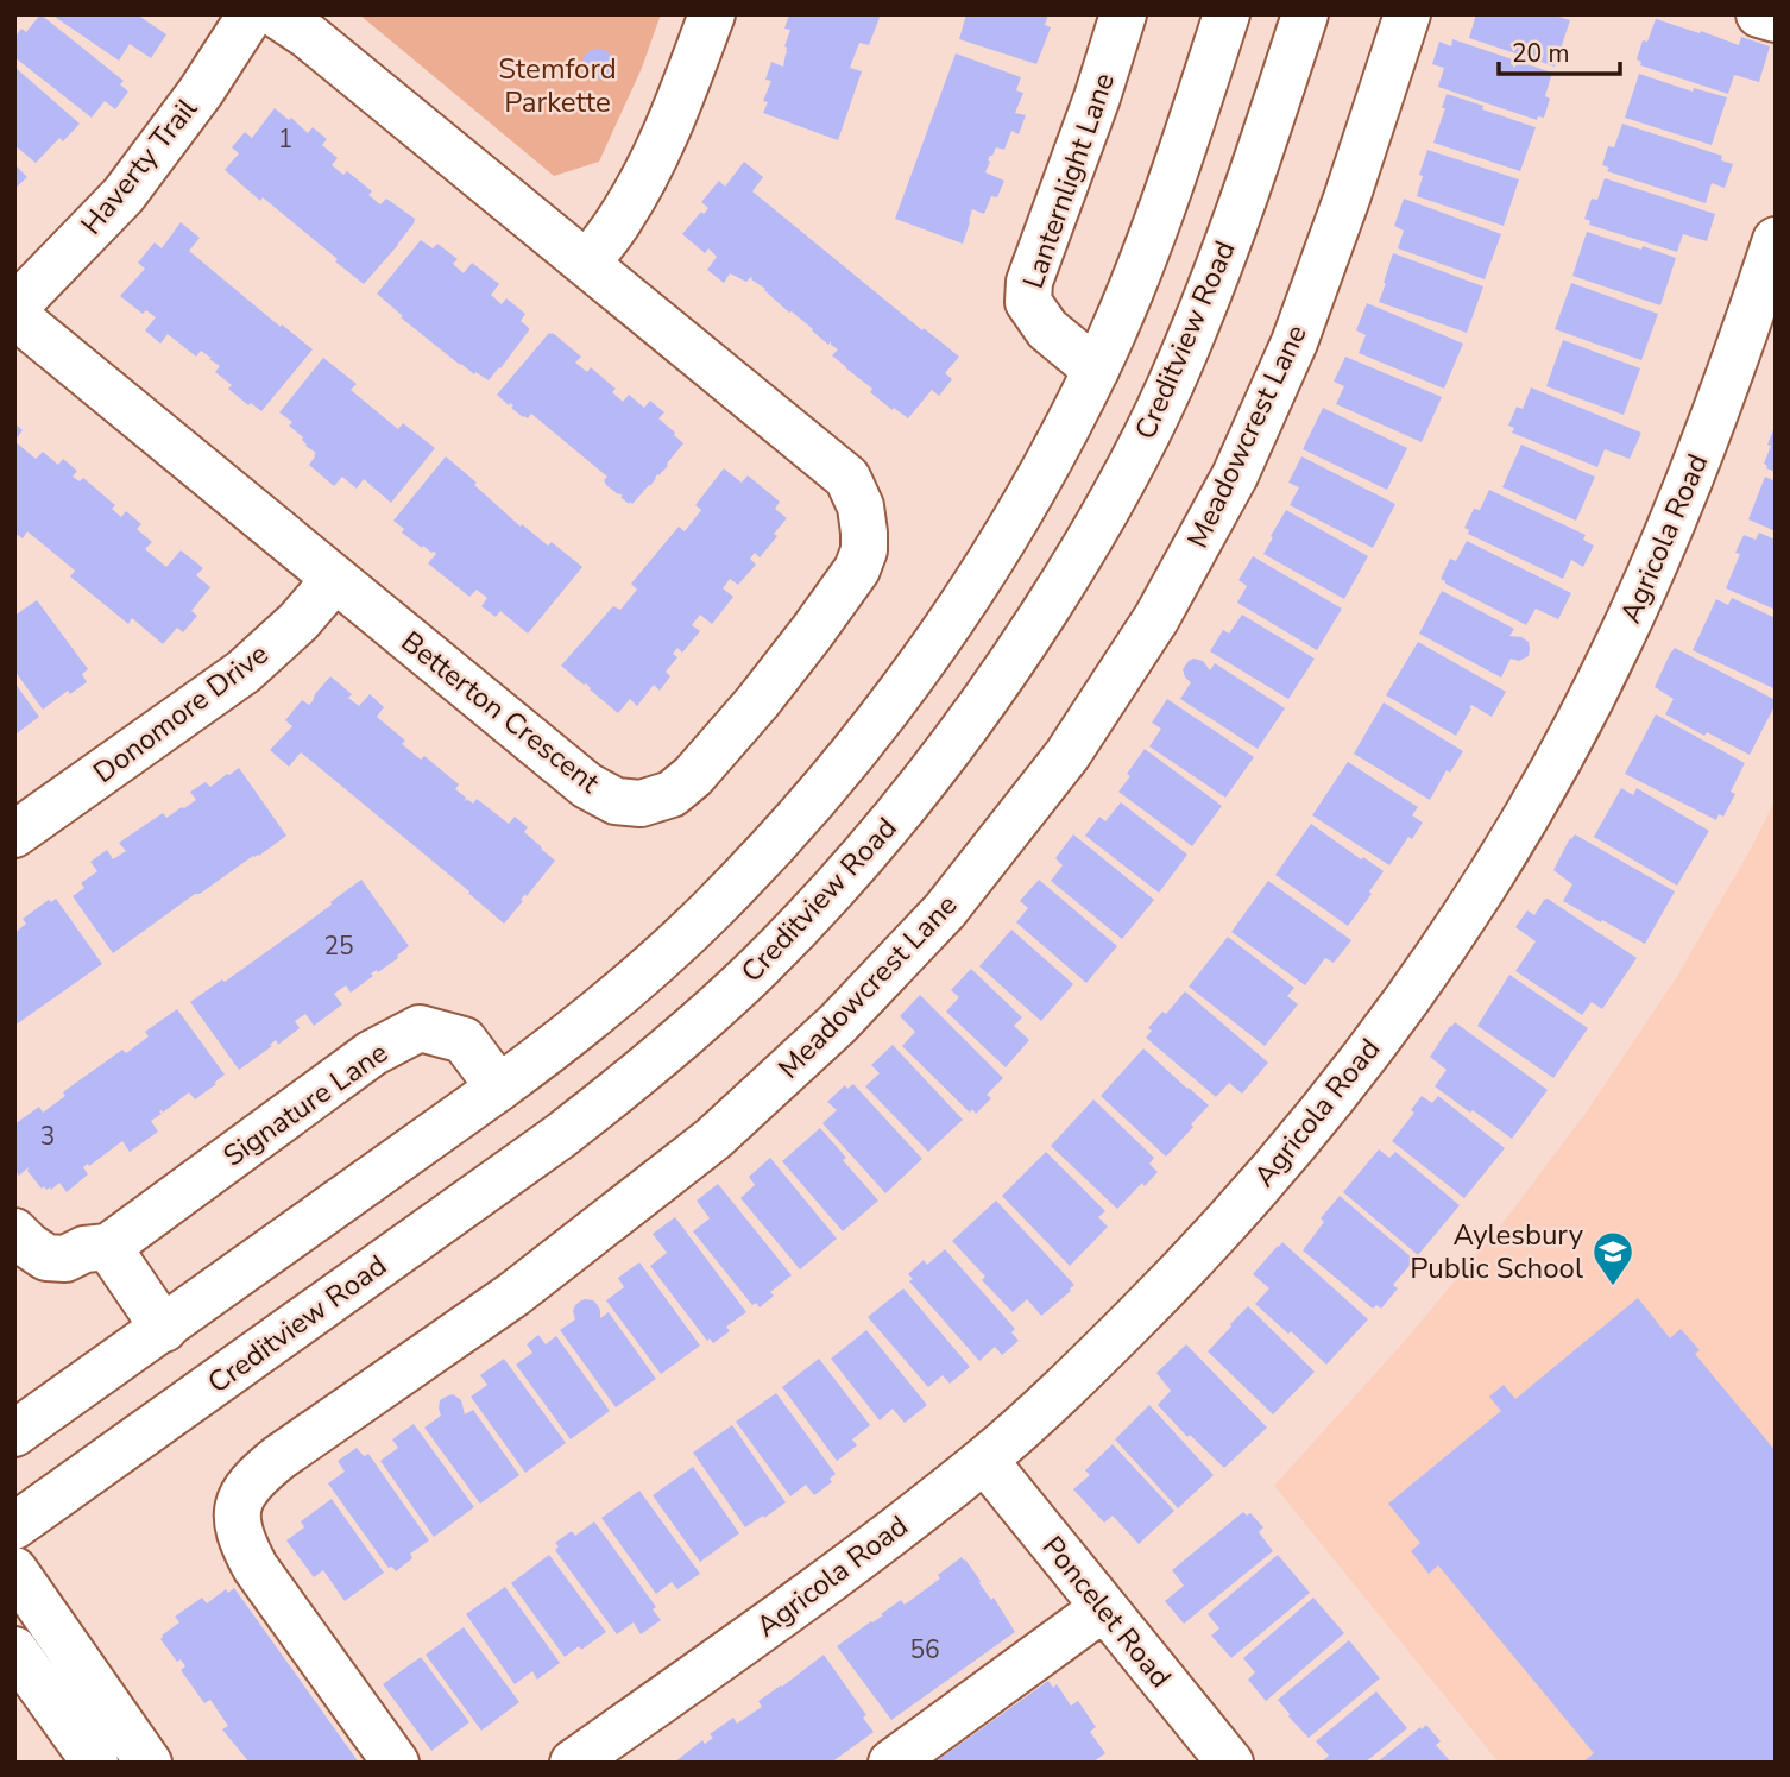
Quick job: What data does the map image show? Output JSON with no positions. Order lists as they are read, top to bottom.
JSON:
{
  "streets": {
    "street": [
      "Haverty Trail",
      "Lanternlight Lane",
      "Creditview Road",
      "Meadowcrest Lane",
      "Agricola Road",
      "Betterton Crescent",
      "Donomore Drive",
      "Signature Lane",
      "Poncelet Road"
    ]
  },
  "crossings": [
    ["Agricola Road", "Poncelet Road"],
    ["Betterton Crescent", "Donomore Drive"]
  ],
  "parks": ["Stemford Parkette"],
  "places": {
    "school or university": ["Aylesbury Public School"]
  },
  "house_numbers": [
    "1",
    "25",
    "3",
    "56"
  ],
  "scale_bar": "20 m"
}
